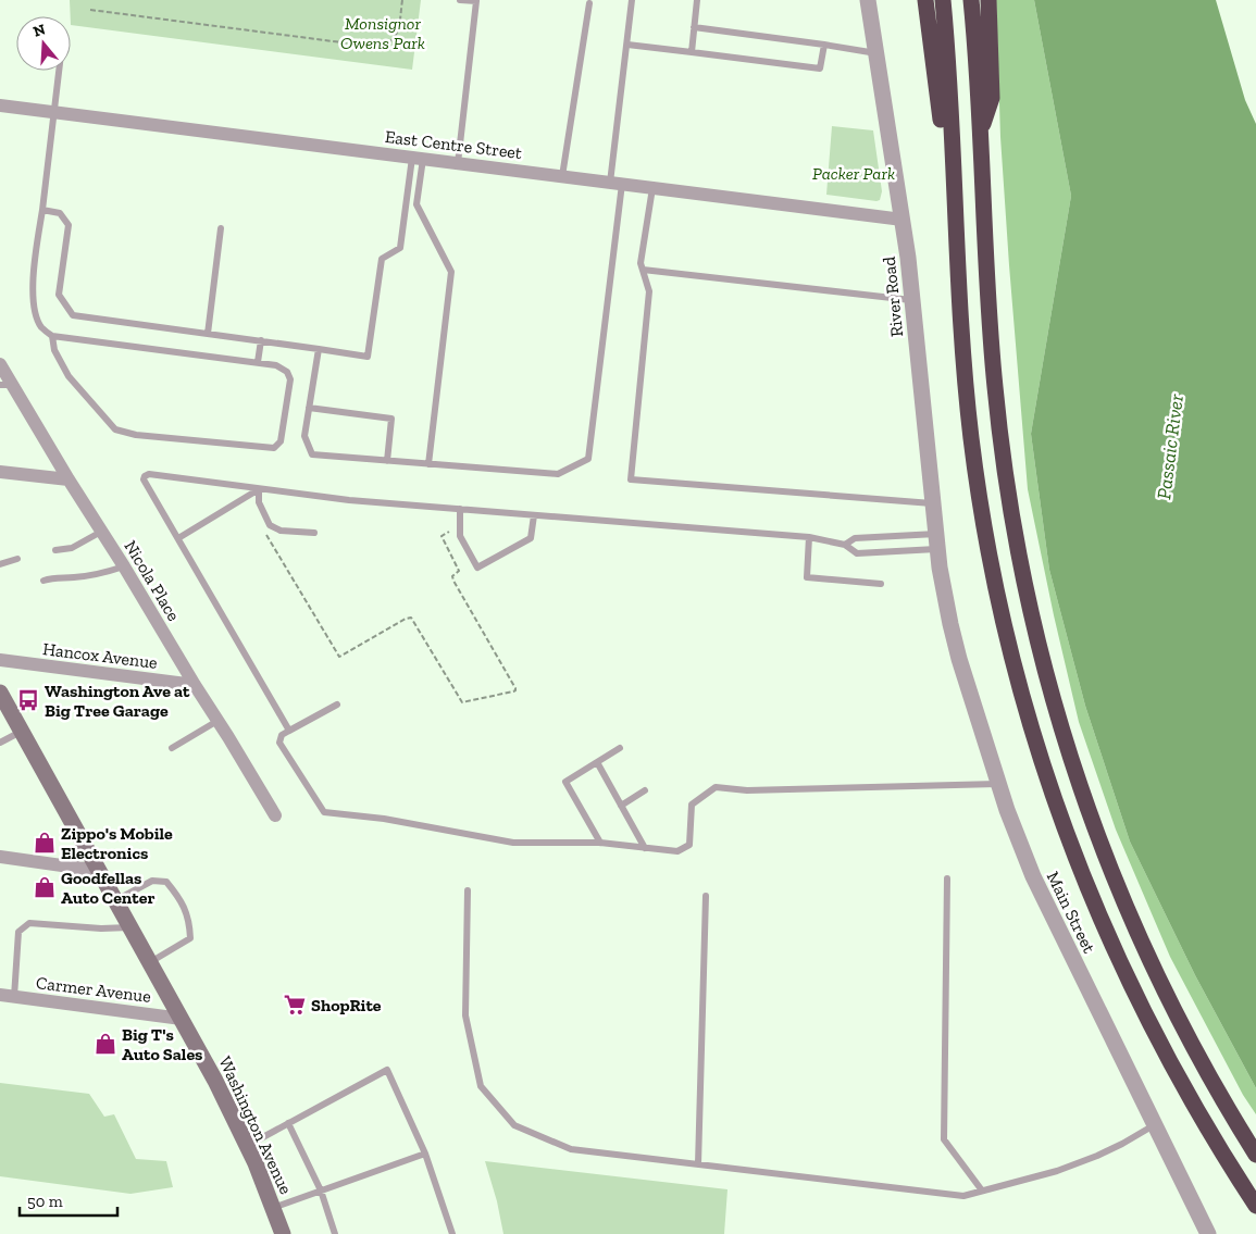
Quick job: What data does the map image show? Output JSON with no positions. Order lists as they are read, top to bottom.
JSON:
{
  "streets": {
    "main road": ["Washington Avenue"],
    "street": [
      "East Centre Street",
      "River Road",
      "Nicola Place",
      "Hancox Avenue",
      "Main Street",
      "Carmer Avenue"
    ]
  },
  "crossings": [
    ["East Centre Street", "River Road"],
    ["River Road", "Main Street"],
    ["Nicola Place", "Hancox Avenue"],
    ["Carmer Avenue", "Washington Avenue"]
  ],
  "water": ["Passaic River"],
  "parks": ["Monsignor Owens Park", "Packer Park"],
  "places": {
    "bus stop": ["Washington Ave at Big Tree Garage"],
    "shop": ["Zippo's Mobile Electronics", "Goodfellas Auto Center", "Big T's Auto Sales"],
    "supermarket": ["ShopRite"]
  },
  "scale_bar": "50 m",
  "north": "top"
}
